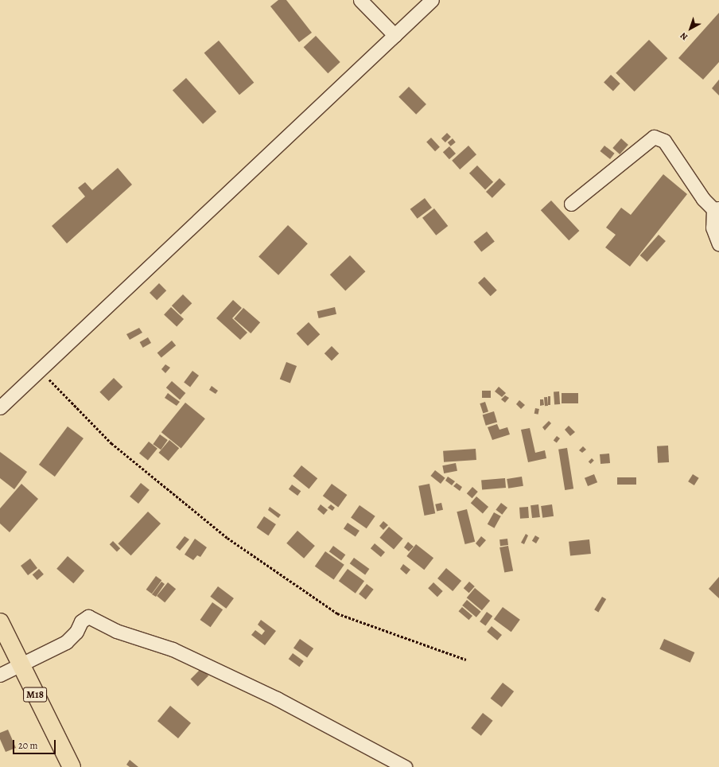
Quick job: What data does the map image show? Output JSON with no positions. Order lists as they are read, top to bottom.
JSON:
{
  "streets": {
    "main road": ["M18"]
  },
  "scale_bar": "20 m",
  "north": "bottom left"
}
